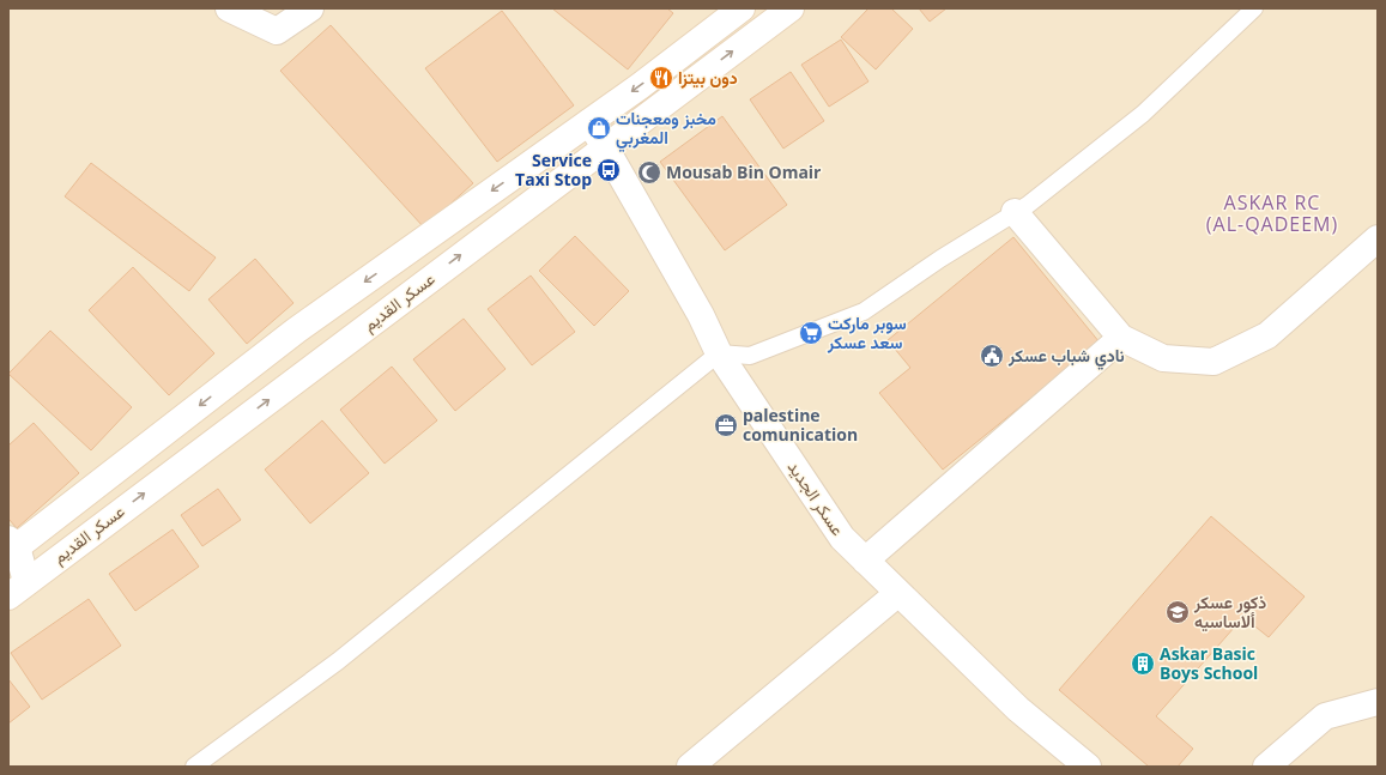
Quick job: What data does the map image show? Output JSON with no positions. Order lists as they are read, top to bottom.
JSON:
{
  "streets": {
    "street": ["عسكر القديم", "عسكر الجديد"]
  },
  "crossings": [
    ["عسكر القديم", "عسكر الجديد"]
  ],
  "districts": ["ASKAR RC (AL-QADEEM)"],
  "places": {
    "restaurant": ["دون بيتزا"],
    "shop": ["مخبز ومعجنات المغربي"],
    "bus stop": ["Service Taxi Stop"],
    "mosque": ["Mousab Bin Omair"],
    "supermarket": ["سوبر ماركت سعد عسكر"],
    "public building": ["نادي شباب عسكر"],
    "office": ["palestine comunication"],
    "school or university": ["ذكور عسكر ألاساسيه"],
    "building": ["Askar Basic Boys School"]
  }
}
